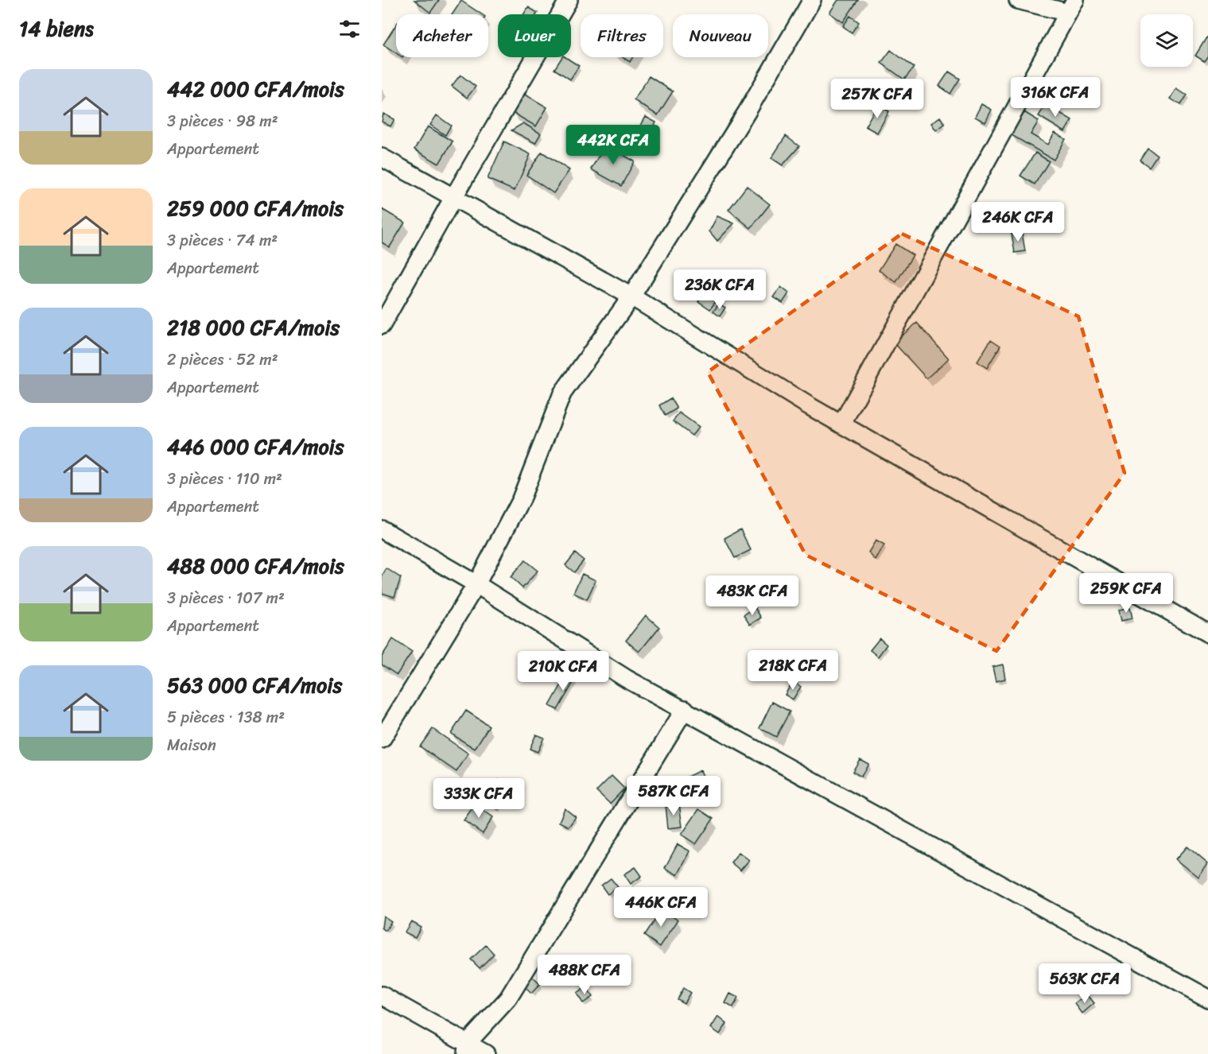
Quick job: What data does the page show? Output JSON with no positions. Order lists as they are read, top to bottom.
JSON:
{
  "page": {
    "heading": "14 biens",
    "chip": [
      "Acheter",
      "Louer",
      "Filtres",
      "Nouveau"
    ],
    "list": [
      {
        "name": "442 000 CFA/mois",
        "note": "3 pièces · 98 m² · Appartement"
      },
      {
        "name": "259 000 CFA/mois",
        "note": "3 pièces · 74 m² · Appartement"
      },
      {
        "name": "218 000 CFA/mois",
        "note": "2 pièces · 52 m² · Appartement"
      },
      {
        "name": "446 000 CFA/mois",
        "note": "3 pièces · 110 m² · Appartement"
      },
      {
        "name": "488 000 CFA/mois",
        "note": "3 pièces · 107 m² · Appartement"
      },
      {
        "name": "563 000 CFA/mois",
        "note": "5 pièces · 138 m² · Maison"
      }
    ],
    "price": [
      "316K CFA",
      "257K CFA",
      "442K CFA",
      "246K CFA",
      "236K CFA",
      "259K CFA",
      "483K CFA",
      "218K CFA",
      "210K CFA",
      "587K CFA",
      "333K CFA",
      "446K CFA",
      "488K CFA",
      "563K CFA"
    ]
  }
}
